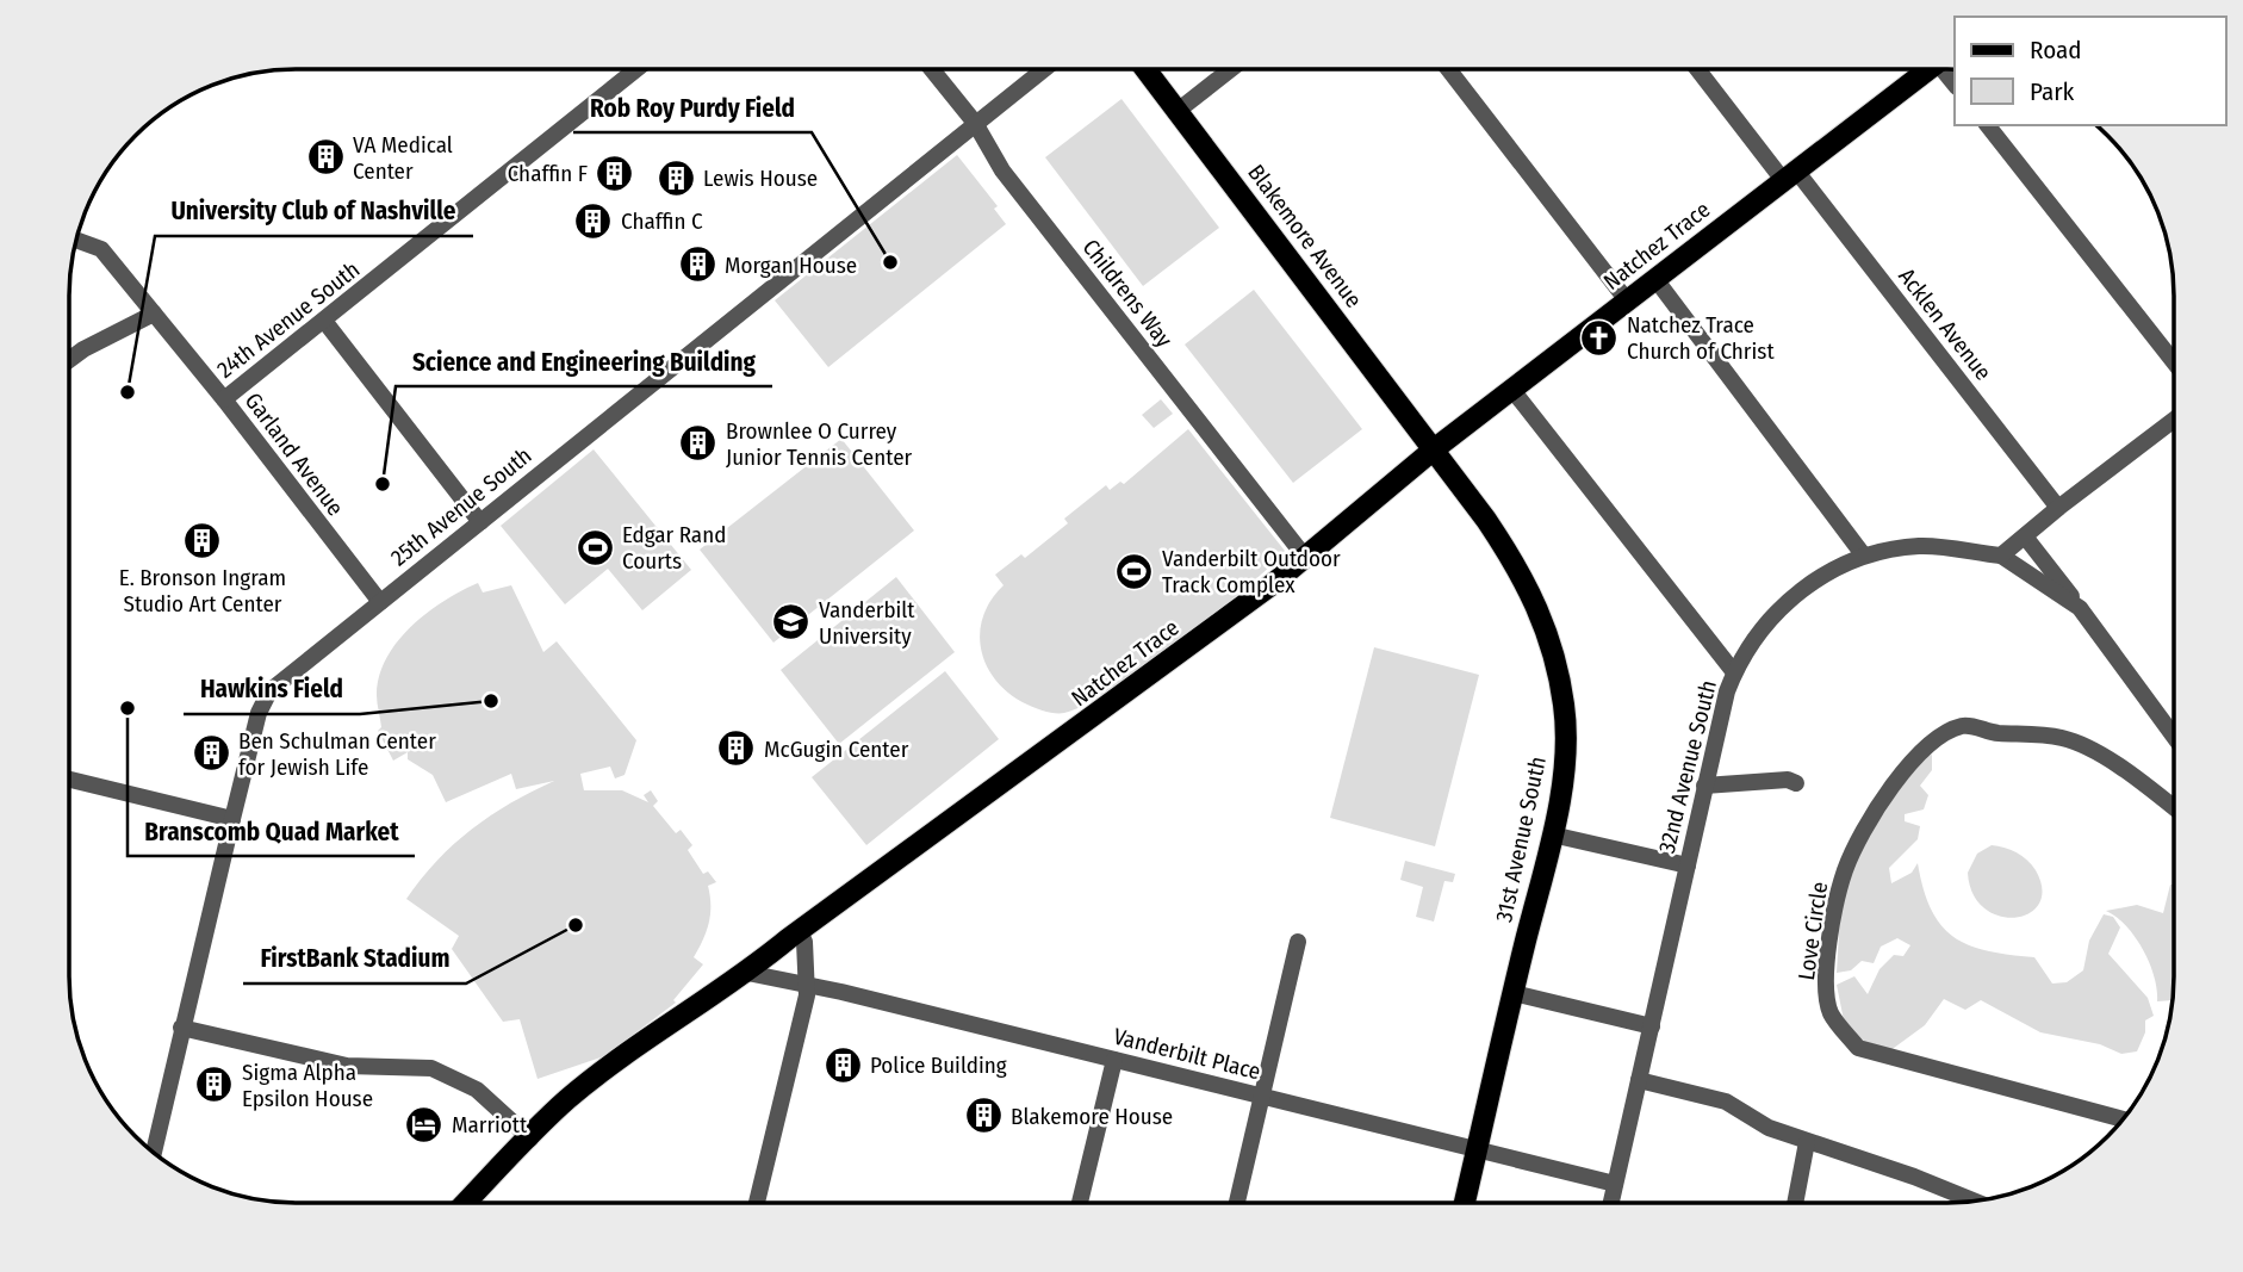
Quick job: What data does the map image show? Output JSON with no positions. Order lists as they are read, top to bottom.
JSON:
{
  "streets": {
    "main road": ["Blakemore Avenue", "Natchez Trace", "31st Avenue South"],
    "street": [
      "Childrens Way",
      "24th Avenue South",
      "Acklen Avenue",
      "Garland Avenue",
      "25th Avenue South",
      "32nd Avenue South",
      "Love Circle",
      "Vanderbilt Place"
    ]
  },
  "crossings": [
    ["Blakemore Avenue", "Natchez Trace"],
    ["Blakemore Avenue", "31st Avenue South"],
    ["Natchez Trace", "Childrens Way"],
    ["Natchez Trace", "Acklen Avenue"],
    ["Natchez Trace", "31st Avenue South"],
    ["Natchez Trace", "Vanderbilt Place"],
    ["Childrens Way", "25th Avenue South"],
    ["24th Avenue South", "Garland Avenue"],
    ["Garland Avenue", "25th Avenue South"],
    ["32nd Avenue South", "Vanderbilt Place"],
    ["31st Avenue South", "Vanderbilt Place"]
  ],
  "places": {
    "building": [
      "VA Medical Center",
      "Chaffin F",
      "Lewis House",
      "Chaffin C",
      "Morgan House",
      "Brownlee O Currey Junior Tennis Center",
      "E. Bronson Ingram Studio Art Center",
      "McGugin Center",
      "Ben Schulman Center for Jewish Life",
      "Police Building",
      "Sigma Alpha Epsilon House",
      "Blakemore House"
    ],
    "other": [
      "Rob Roy Purdy Field",
      "University Club of Nashville",
      "Science and Engineering Building",
      "Hawkins Field",
      "Branscomb Quad Market",
      "FirstBank Stadium"
    ],
    "church": ["Natchez Trace Church of Christ"],
    "sports": ["Edgar Rand Courts", "Vanderbilt Outdoor Track Complex"],
    "school or university": ["Vanderbilt University"],
    "hotel": ["Marriott"]
  },
  "legend": ["Road", "Park"]
}
